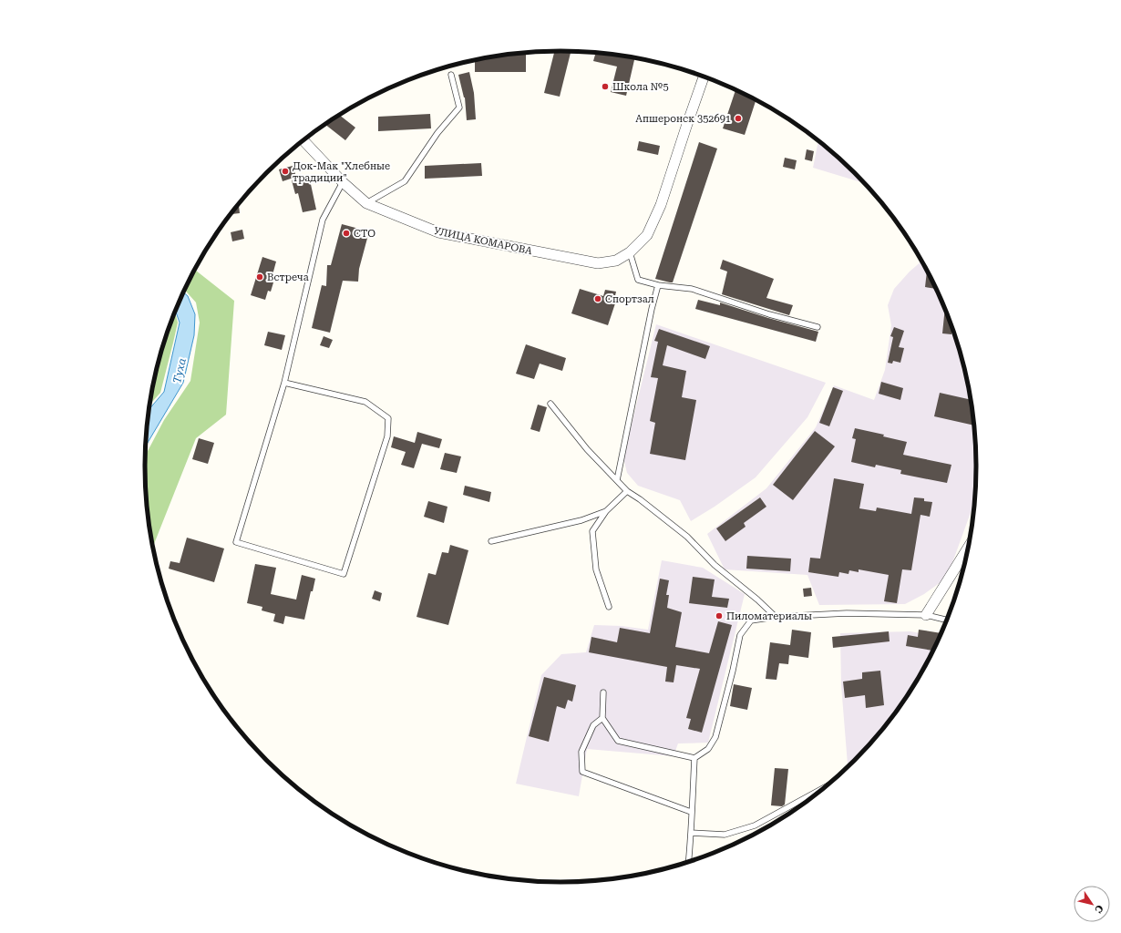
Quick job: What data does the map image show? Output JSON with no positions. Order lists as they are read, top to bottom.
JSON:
{
  "streets": {
    "street": ["УЛИЦА КОМАРОВА"]
  },
  "water": ["Туха"],
  "places": [
    "Школа №5",
    "Апшеронск 352691",
    "Док-Мак \"Хлебные традиции\"",
    "СТО",
    "Встреча",
    "Спортзал",
    "Пиломатериалы"
  ],
  "north": "bottom right"
}
